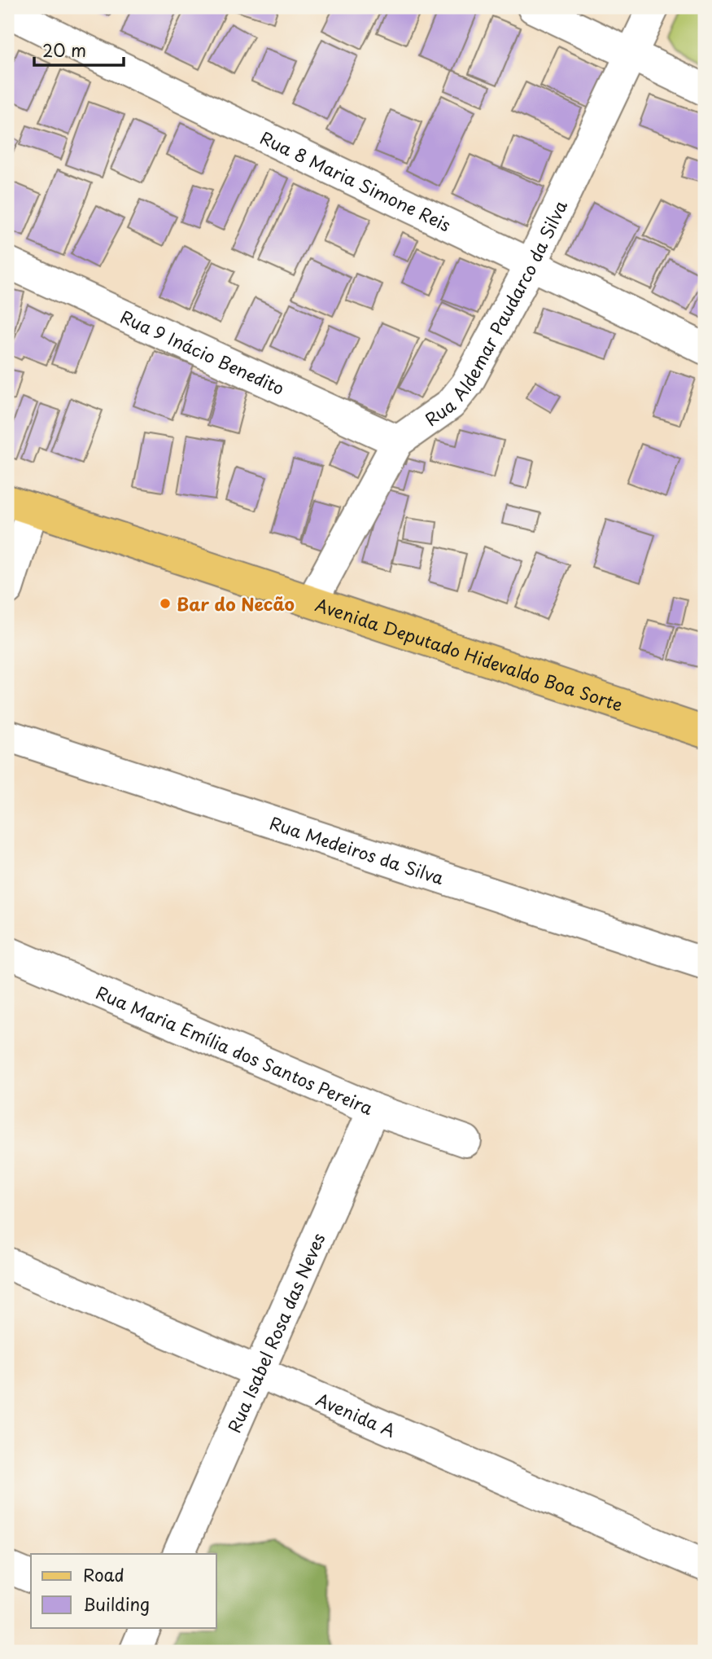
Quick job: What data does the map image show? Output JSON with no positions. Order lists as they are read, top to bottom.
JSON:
{
  "streets": {
    "main road": ["Avenida Deputado Hidevaldo Boa Sorte"],
    "street": [
      "Rua 8 Maria Simone Reis",
      "Rua Aldemar Paudarco da Silva",
      "Rua 9 Inácio Benedito",
      "Rua Medeiros da Silva",
      "Rua Maria Emília dos Santos Pereira",
      "Rua Isabel Rosa das Neves",
      "Avenida A"
    ]
  },
  "crossings": [
    ["Rua 8 Maria Simone Reis", "Rua Aldemar Paudarco da Silva"],
    ["Rua Aldemar Paudarco da Silva", "Rua 9 Inácio Benedito"],
    ["Rua Aldemar Paudarco da Silva", "Avenida Deputado Hidevaldo Boa Sorte"],
    ["Rua Maria Emília dos Santos Pereira", "Rua Isabel Rosa das Neves"],
    ["Rua Isabel Rosa das Neves", "Avenida A"]
  ],
  "places": ["Bar do Necão"],
  "legend": ["Road", "Building"],
  "scale_bar": "20 m"
}
